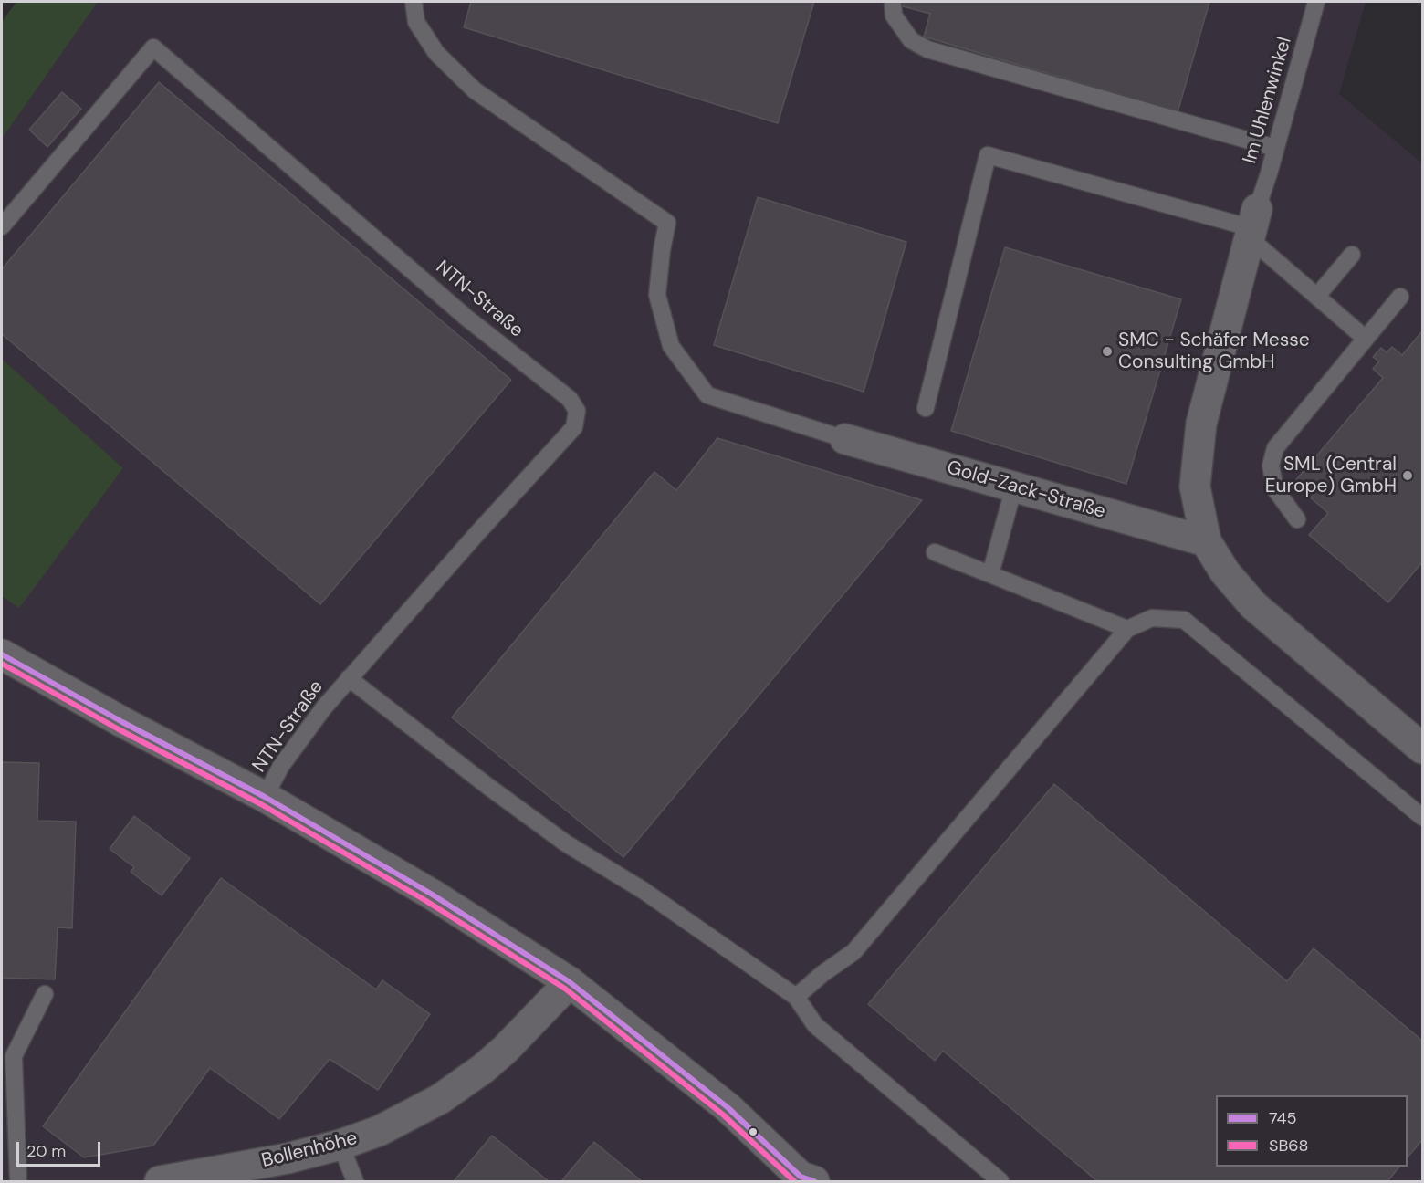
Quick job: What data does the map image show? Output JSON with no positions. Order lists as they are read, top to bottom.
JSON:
{
  "streets": {
    "street": ["Gold-Zack-Straße", "Bollenhöhe"],
    "lane": ["Im Uhlenwinkel", "NTN-Straße"]
  },
  "places": ["SMC - Schäfer Messe Consulting GmbH", "SML (Central Europe) GmbH"],
  "lines": ["transit line 745", "transit line SB68"],
  "legend": ["745", "SB68"],
  "scale_bar": "20 m"
}
